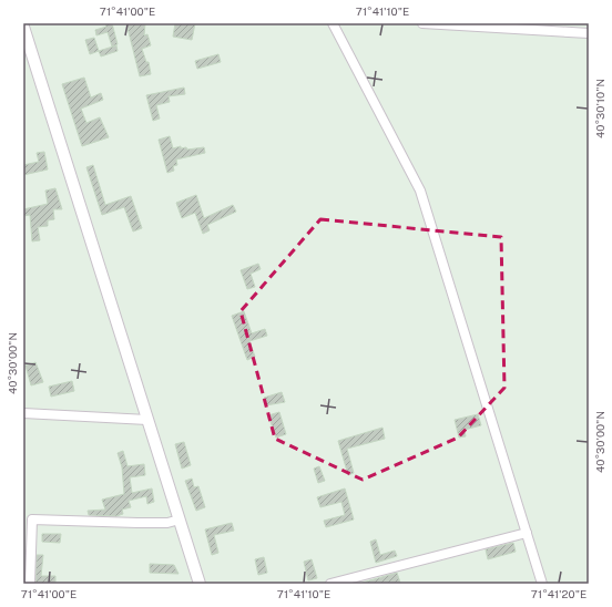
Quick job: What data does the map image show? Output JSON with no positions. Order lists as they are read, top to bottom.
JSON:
{
  "coordinates": [
    "71°41'00\"E",
    "71°41'10\"E",
    "40°30'10\"N",
    "40°30'00\"N",
    "71°41'20\"E"
  ]
}
